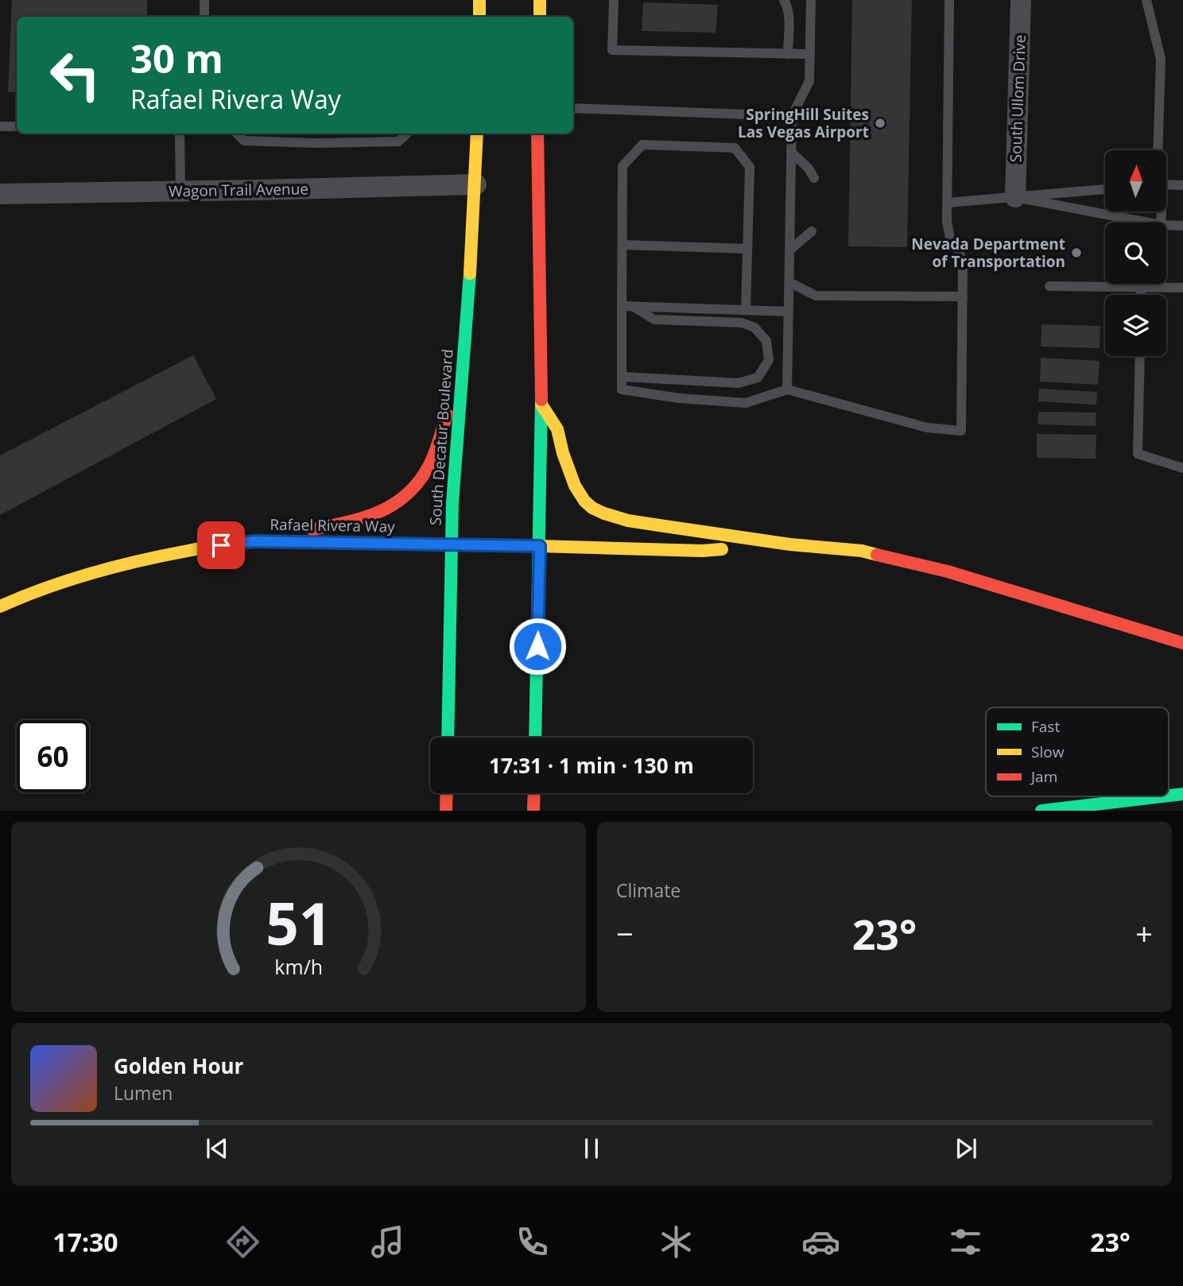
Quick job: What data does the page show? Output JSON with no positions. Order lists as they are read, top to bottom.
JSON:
{
  "streets": {
    "main road": ["South Decatur Boulevard", "Rafael Rivera Way"],
    "street": ["South Ullom Drive", "Wagon Trail Avenue"]
  },
  "crossings": [
    ["Wagon Trail Avenue", "South Decatur Boulevard"],
    ["South Decatur Boulevard", "Rafael Rivera Way"]
  ],
  "places": ["SpringHill Suites Las Vegas Airport", "Nevada Department of Transportation"],
  "legend": ["Fast", "Slow", "Jam"],
  "north": "top",
  "page": {
    "turn": ["30 m", "Rafael Rivera Way"],
    "limit": "60",
    "trip": "17:31 · 1 min · 130 m",
    "tile": "Climate",
    "heat": ["−", "23°", "+"],
    "song": ["Golden Hour", "Lumen"],
    "tabs": ["17:30", "23°"],
    "gauge": ["51", "km/h"]
  }
}
